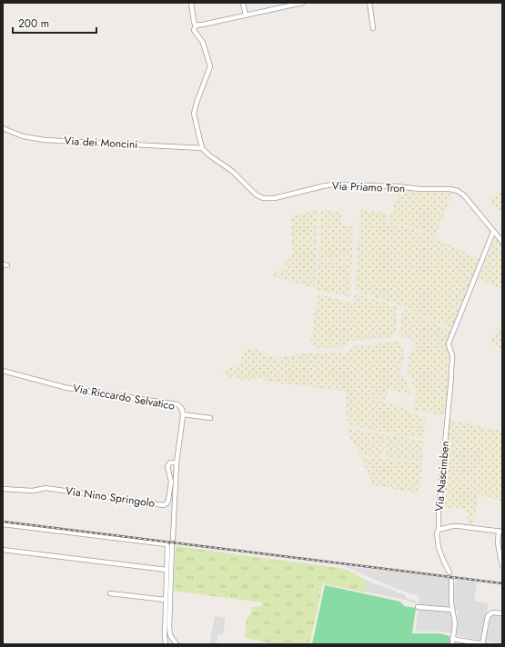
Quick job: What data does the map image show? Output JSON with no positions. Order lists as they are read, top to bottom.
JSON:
{
  "streets": {
    "street": [
      "Via dei Moncini",
      "Via Priamo Tron",
      "Via Riccardo Selvatico",
      "Via Nascimben",
      "Via Nino Springolo"
    ]
  },
  "crossings": [
    ["Via dei Moncini", "Via Priamo Tron"],
    ["Via Priamo Tron", "Via Nascimben"],
    ["Via Riccardo Selvatico", "Via Nino Springolo"]
  ],
  "scale_bar": "200 m"
}
